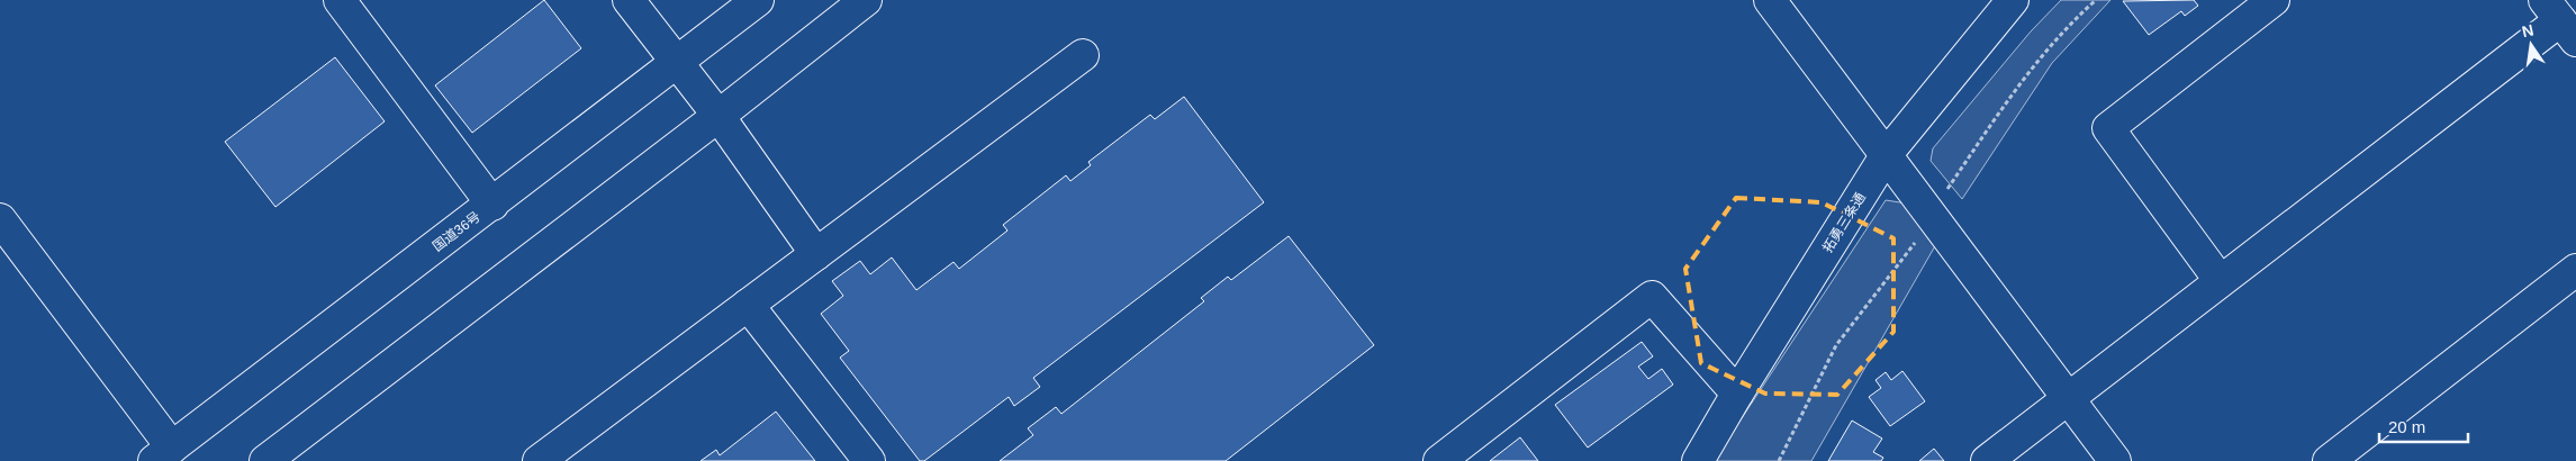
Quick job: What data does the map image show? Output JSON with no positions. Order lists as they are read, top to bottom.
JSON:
{
  "streets": {
    "main road": ["拓勇三条通", "国道36号"]
  },
  "scale_bar": "20 m",
  "north": "top"
}
